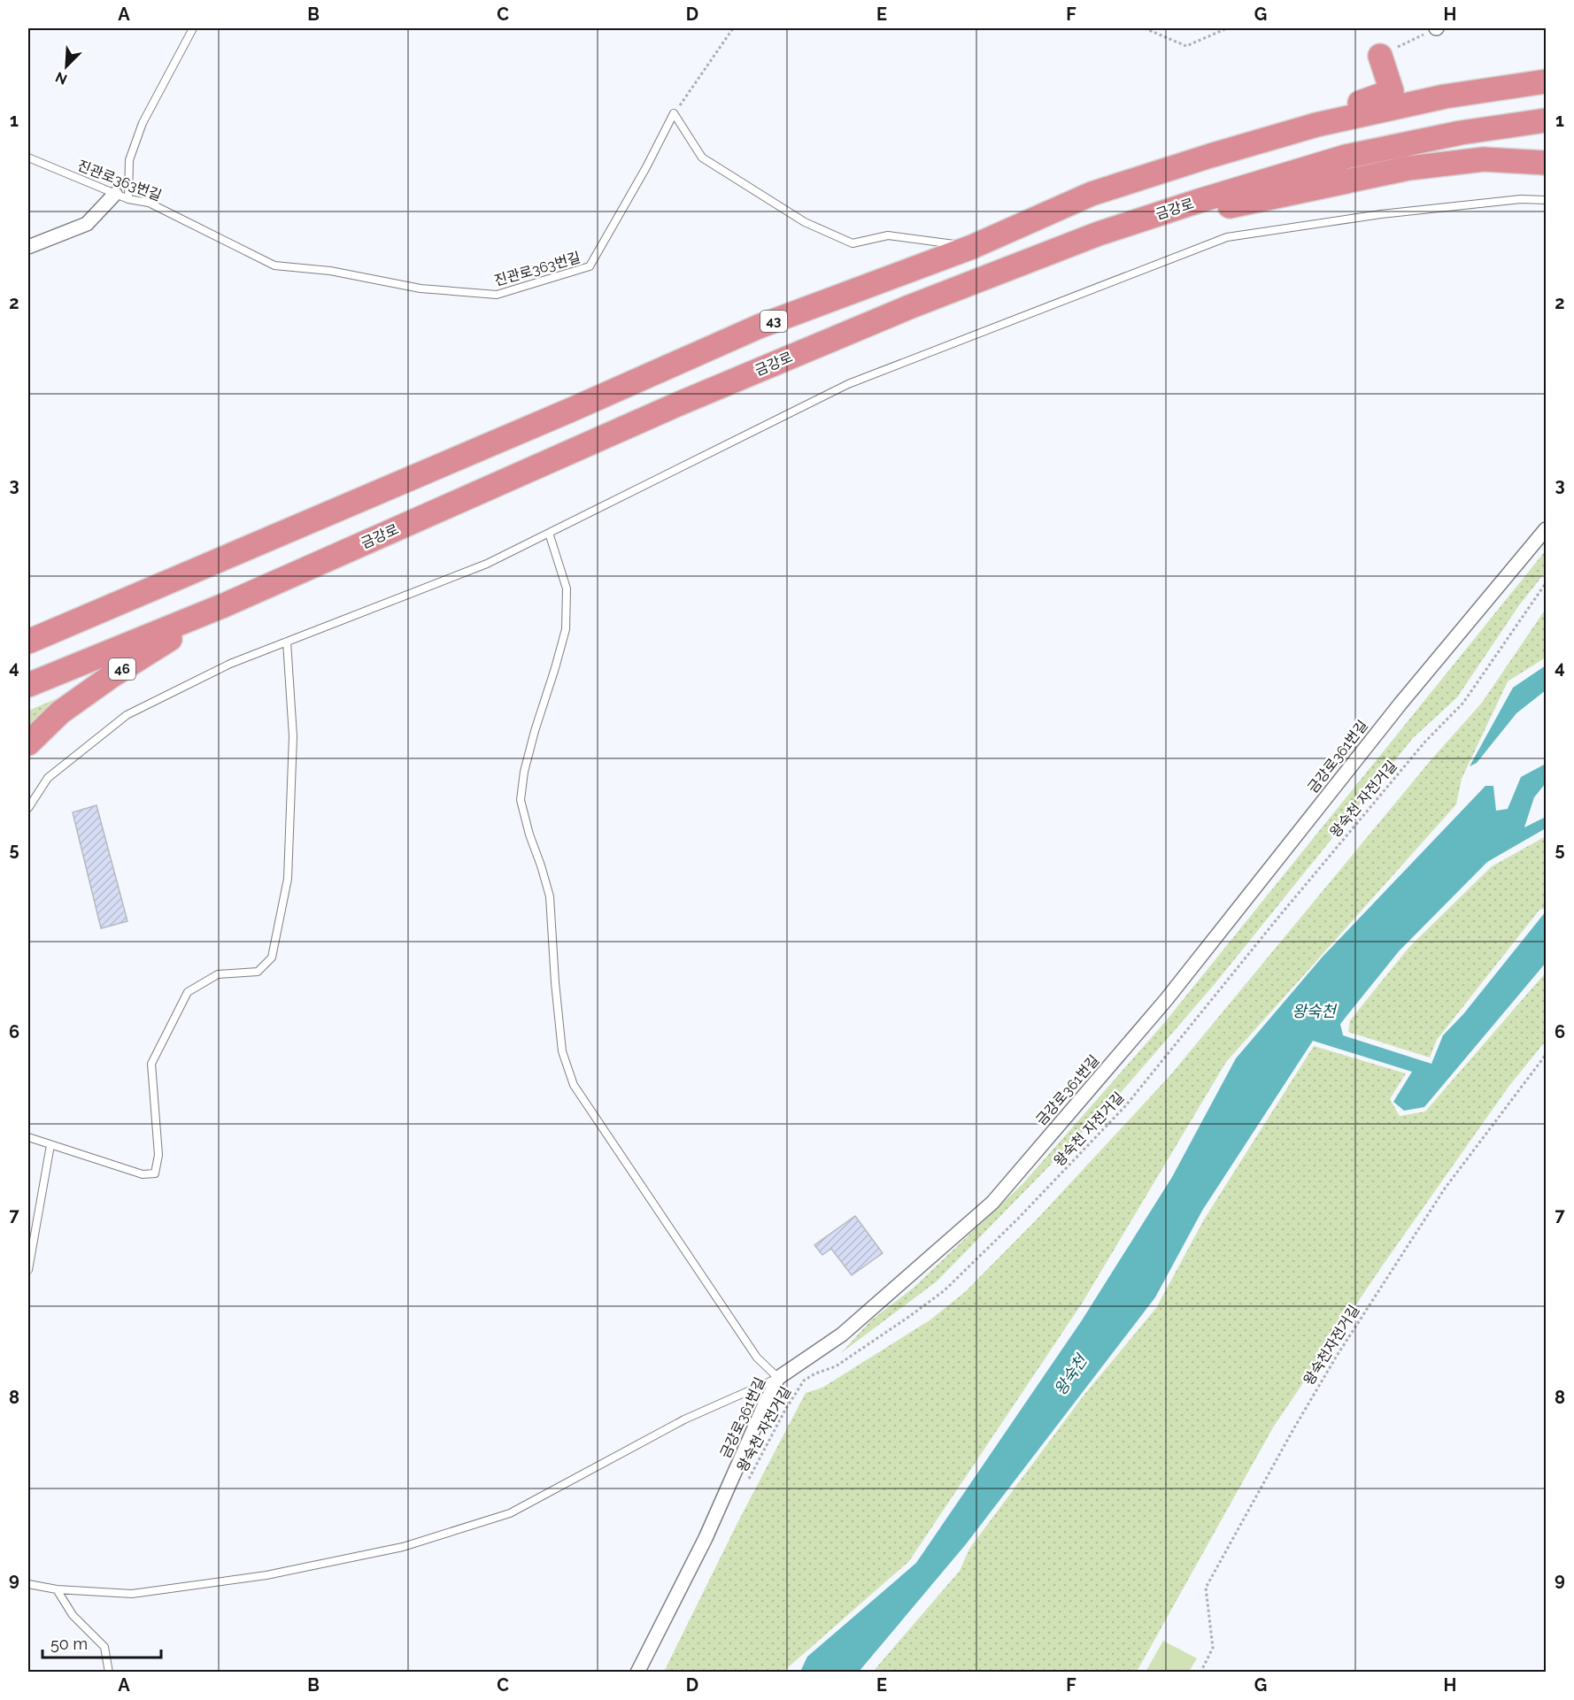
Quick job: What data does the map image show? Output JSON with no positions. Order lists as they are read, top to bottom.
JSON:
{
  "streets": {
    "highway": ["금강로", "43", "46"],
    "street": ["금강로361번길"],
    "lane": ["진관로363번길"],
    "path": ["왕숙천 자전거길", "왕숙천자전거길"]
  },
  "crossings": [
    ["금강로", "46"]
  ],
  "water": ["왕숙천"],
  "scale_bar": "50 m",
  "north": "bottom left",
  "grid": {
    "columns": [
      "A",
      "B",
      "C",
      "D",
      "E",
      "F",
      "G",
      "H"
    ],
    "rows": [
      "1",
      "2",
      "3",
      "4",
      "5",
      "6",
      "7",
      "8",
      "9"
    ]
  }
}
